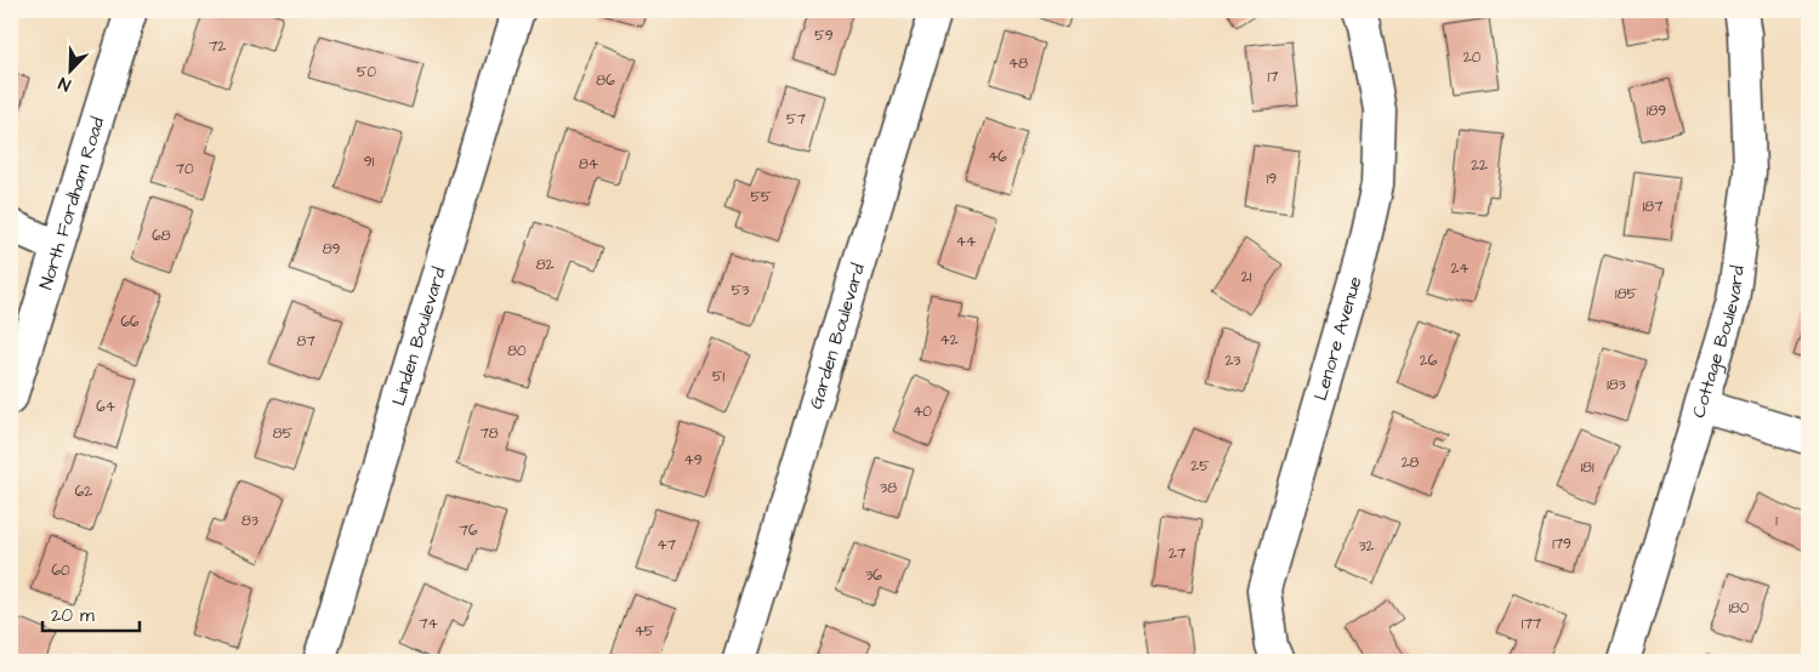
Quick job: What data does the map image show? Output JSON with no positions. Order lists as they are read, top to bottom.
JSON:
{
  "streets": {
    "street": [
      "North Fordham Road",
      "Linden Boulevard",
      "Garden Boulevard",
      "Lenore Avenue",
      "Cottage Boulevard"
    ]
  },
  "house_numbers": [
    "59",
    "72",
    "20",
    "48",
    "50",
    "17",
    "86",
    "189",
    "57",
    "46",
    "91",
    "84",
    "22",
    "70",
    "19",
    "55",
    "187",
    "68",
    "44",
    "89",
    "82",
    "24",
    "21",
    "53",
    "185",
    "66",
    "42",
    "87",
    "80",
    "23",
    "26",
    "51",
    "183",
    "64",
    "40",
    "85",
    "78",
    "49",
    "28",
    "25",
    "181",
    "38",
    "62",
    "83",
    "1",
    "76",
    "179",
    "47",
    "32",
    "27",
    "60",
    "36",
    "180",
    "74",
    "177",
    "45"
  ],
  "scale_bar": "20 m",
  "north": "bottom left"
}
